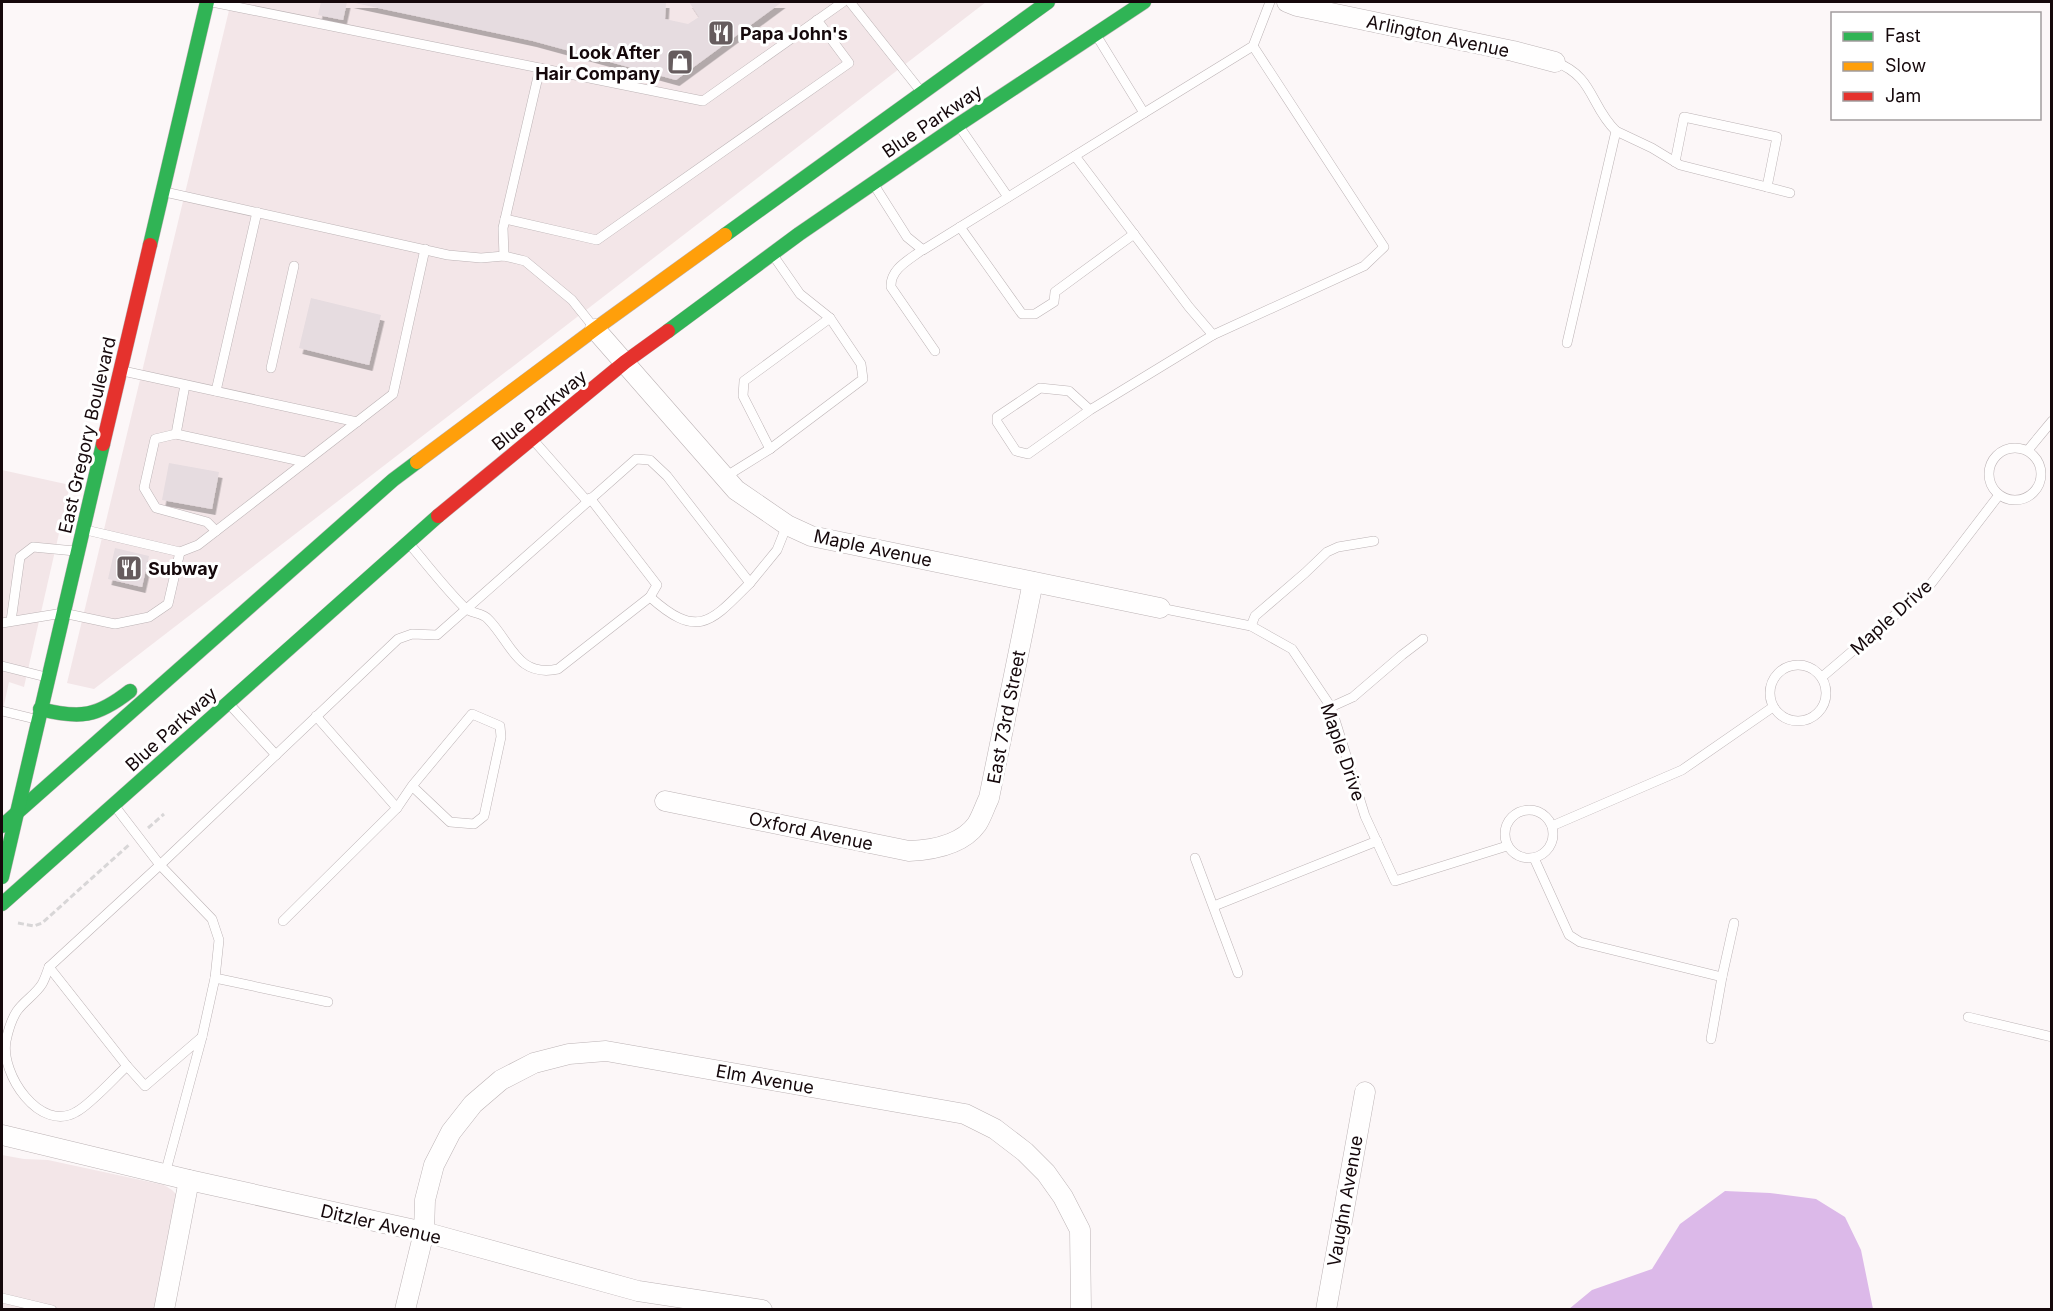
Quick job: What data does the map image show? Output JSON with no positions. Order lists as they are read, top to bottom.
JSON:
{
  "streets": {
    "main road": ["Blue Parkway", "East Gregory Boulevard"],
    "street": [
      "Arlington Avenue",
      "Maple Avenue",
      "East 73rd Street",
      "Oxford Avenue",
      "Elm Avenue",
      "Vaughn Avenue",
      "Ditzler Avenue"
    ],
    "lane": ["Maple Drive"]
  },
  "crossings": [
    ["Blue Parkway", "East Gregory Boulevard"],
    ["Blue Parkway", "Maple Avenue"],
    ["Maple Avenue", "Maple Drive"],
    ["Maple Avenue", "East 73rd Street"],
    ["East 73rd Street", "Oxford Avenue"],
    ["Elm Avenue", "Ditzler Avenue"]
  ],
  "places": {
    "restaurant": ["Papa John's", "Subway"],
    "shop": ["Look After Hair Company"]
  },
  "legend": ["Fast", "Slow", "Jam"]
}
